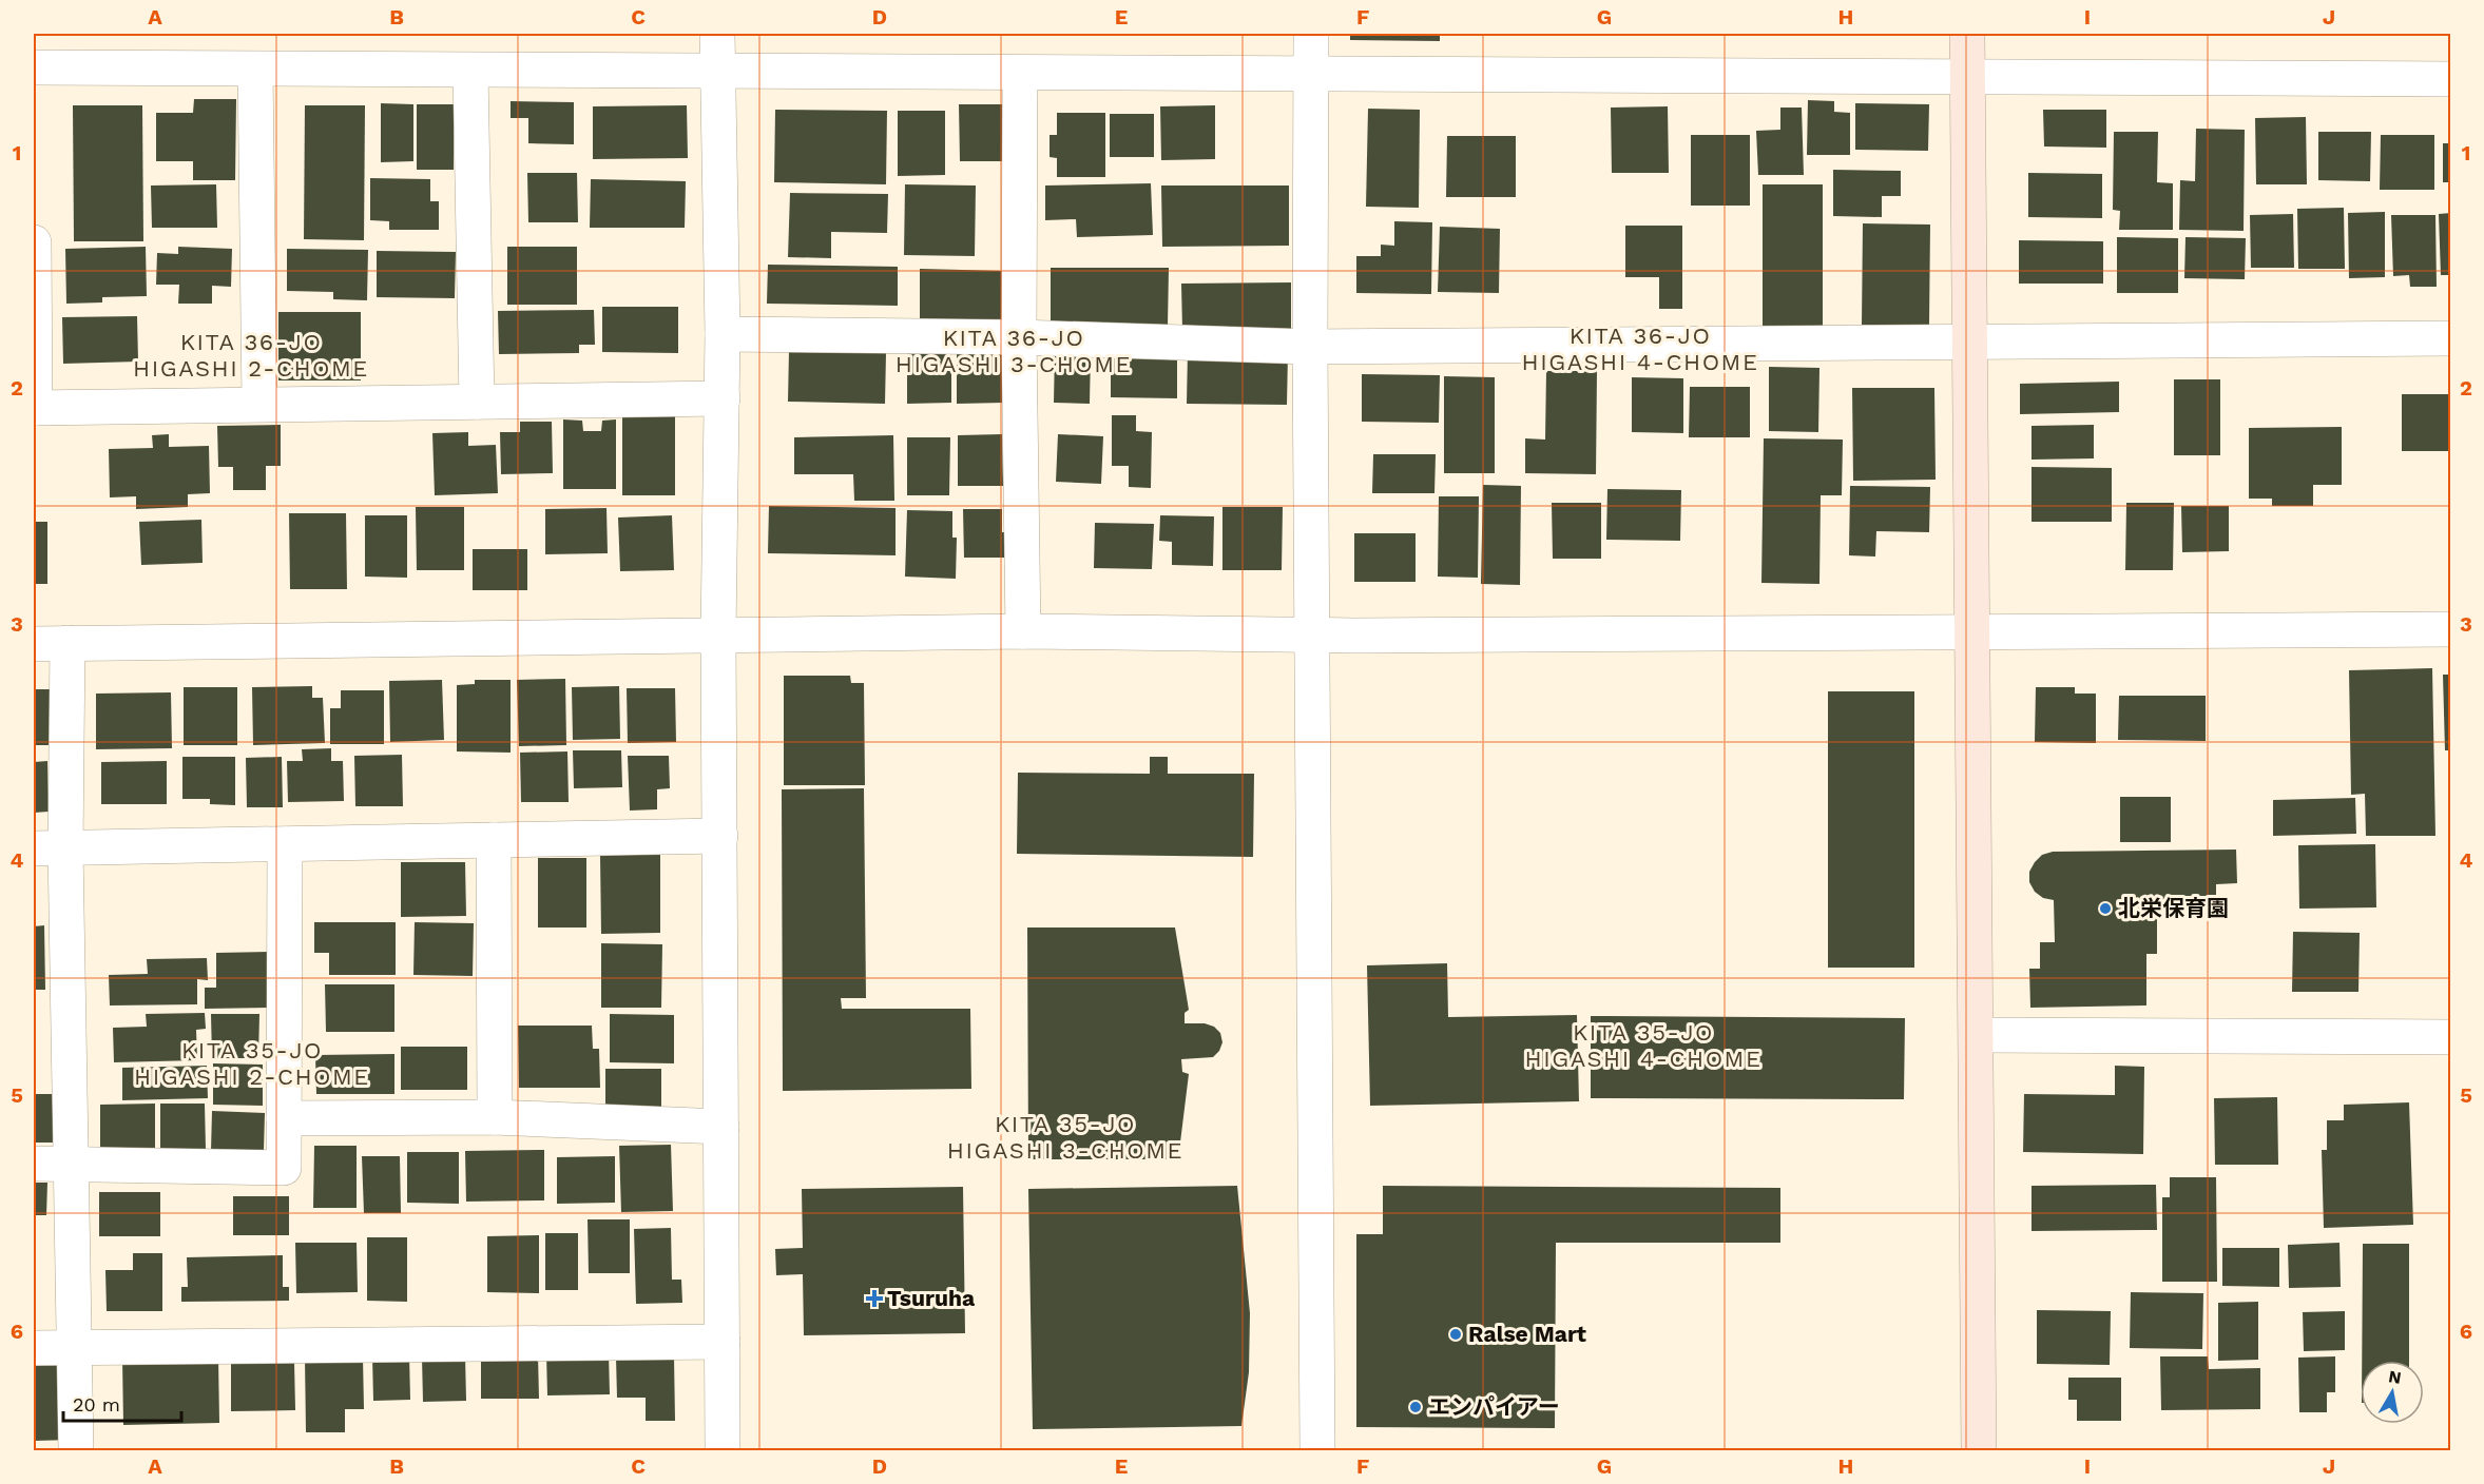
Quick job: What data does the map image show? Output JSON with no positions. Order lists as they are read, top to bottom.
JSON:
{
  "districts": [
    "KITA 36-JO HIGASHI 4-CHOME",
    "KITA 36-JO HIGASHI 3-CHOME",
    "KITA 36-JO HIGASHI 2-CHOME",
    "KITA 35-JO HIGASHI 4-CHOME",
    "KITA 35-JO HIGASHI 2-CHOME",
    "KITA 35-JO HIGASHI 3-CHOME"
  ],
  "places": {
    "other": ["北栄保育園", "Ralse Mart", "エンパイアー"],
    "health": ["Tsuruha"]
  },
  "scale_bar": "20 m",
  "north": "top",
  "grid": {
    "columns": [
      "A",
      "B",
      "C",
      "D",
      "E",
      "F",
      "G",
      "H",
      "I",
      "J"
    ],
    "rows": [
      "1",
      "2",
      "3",
      "4",
      "5",
      "6"
    ]
  }
}
